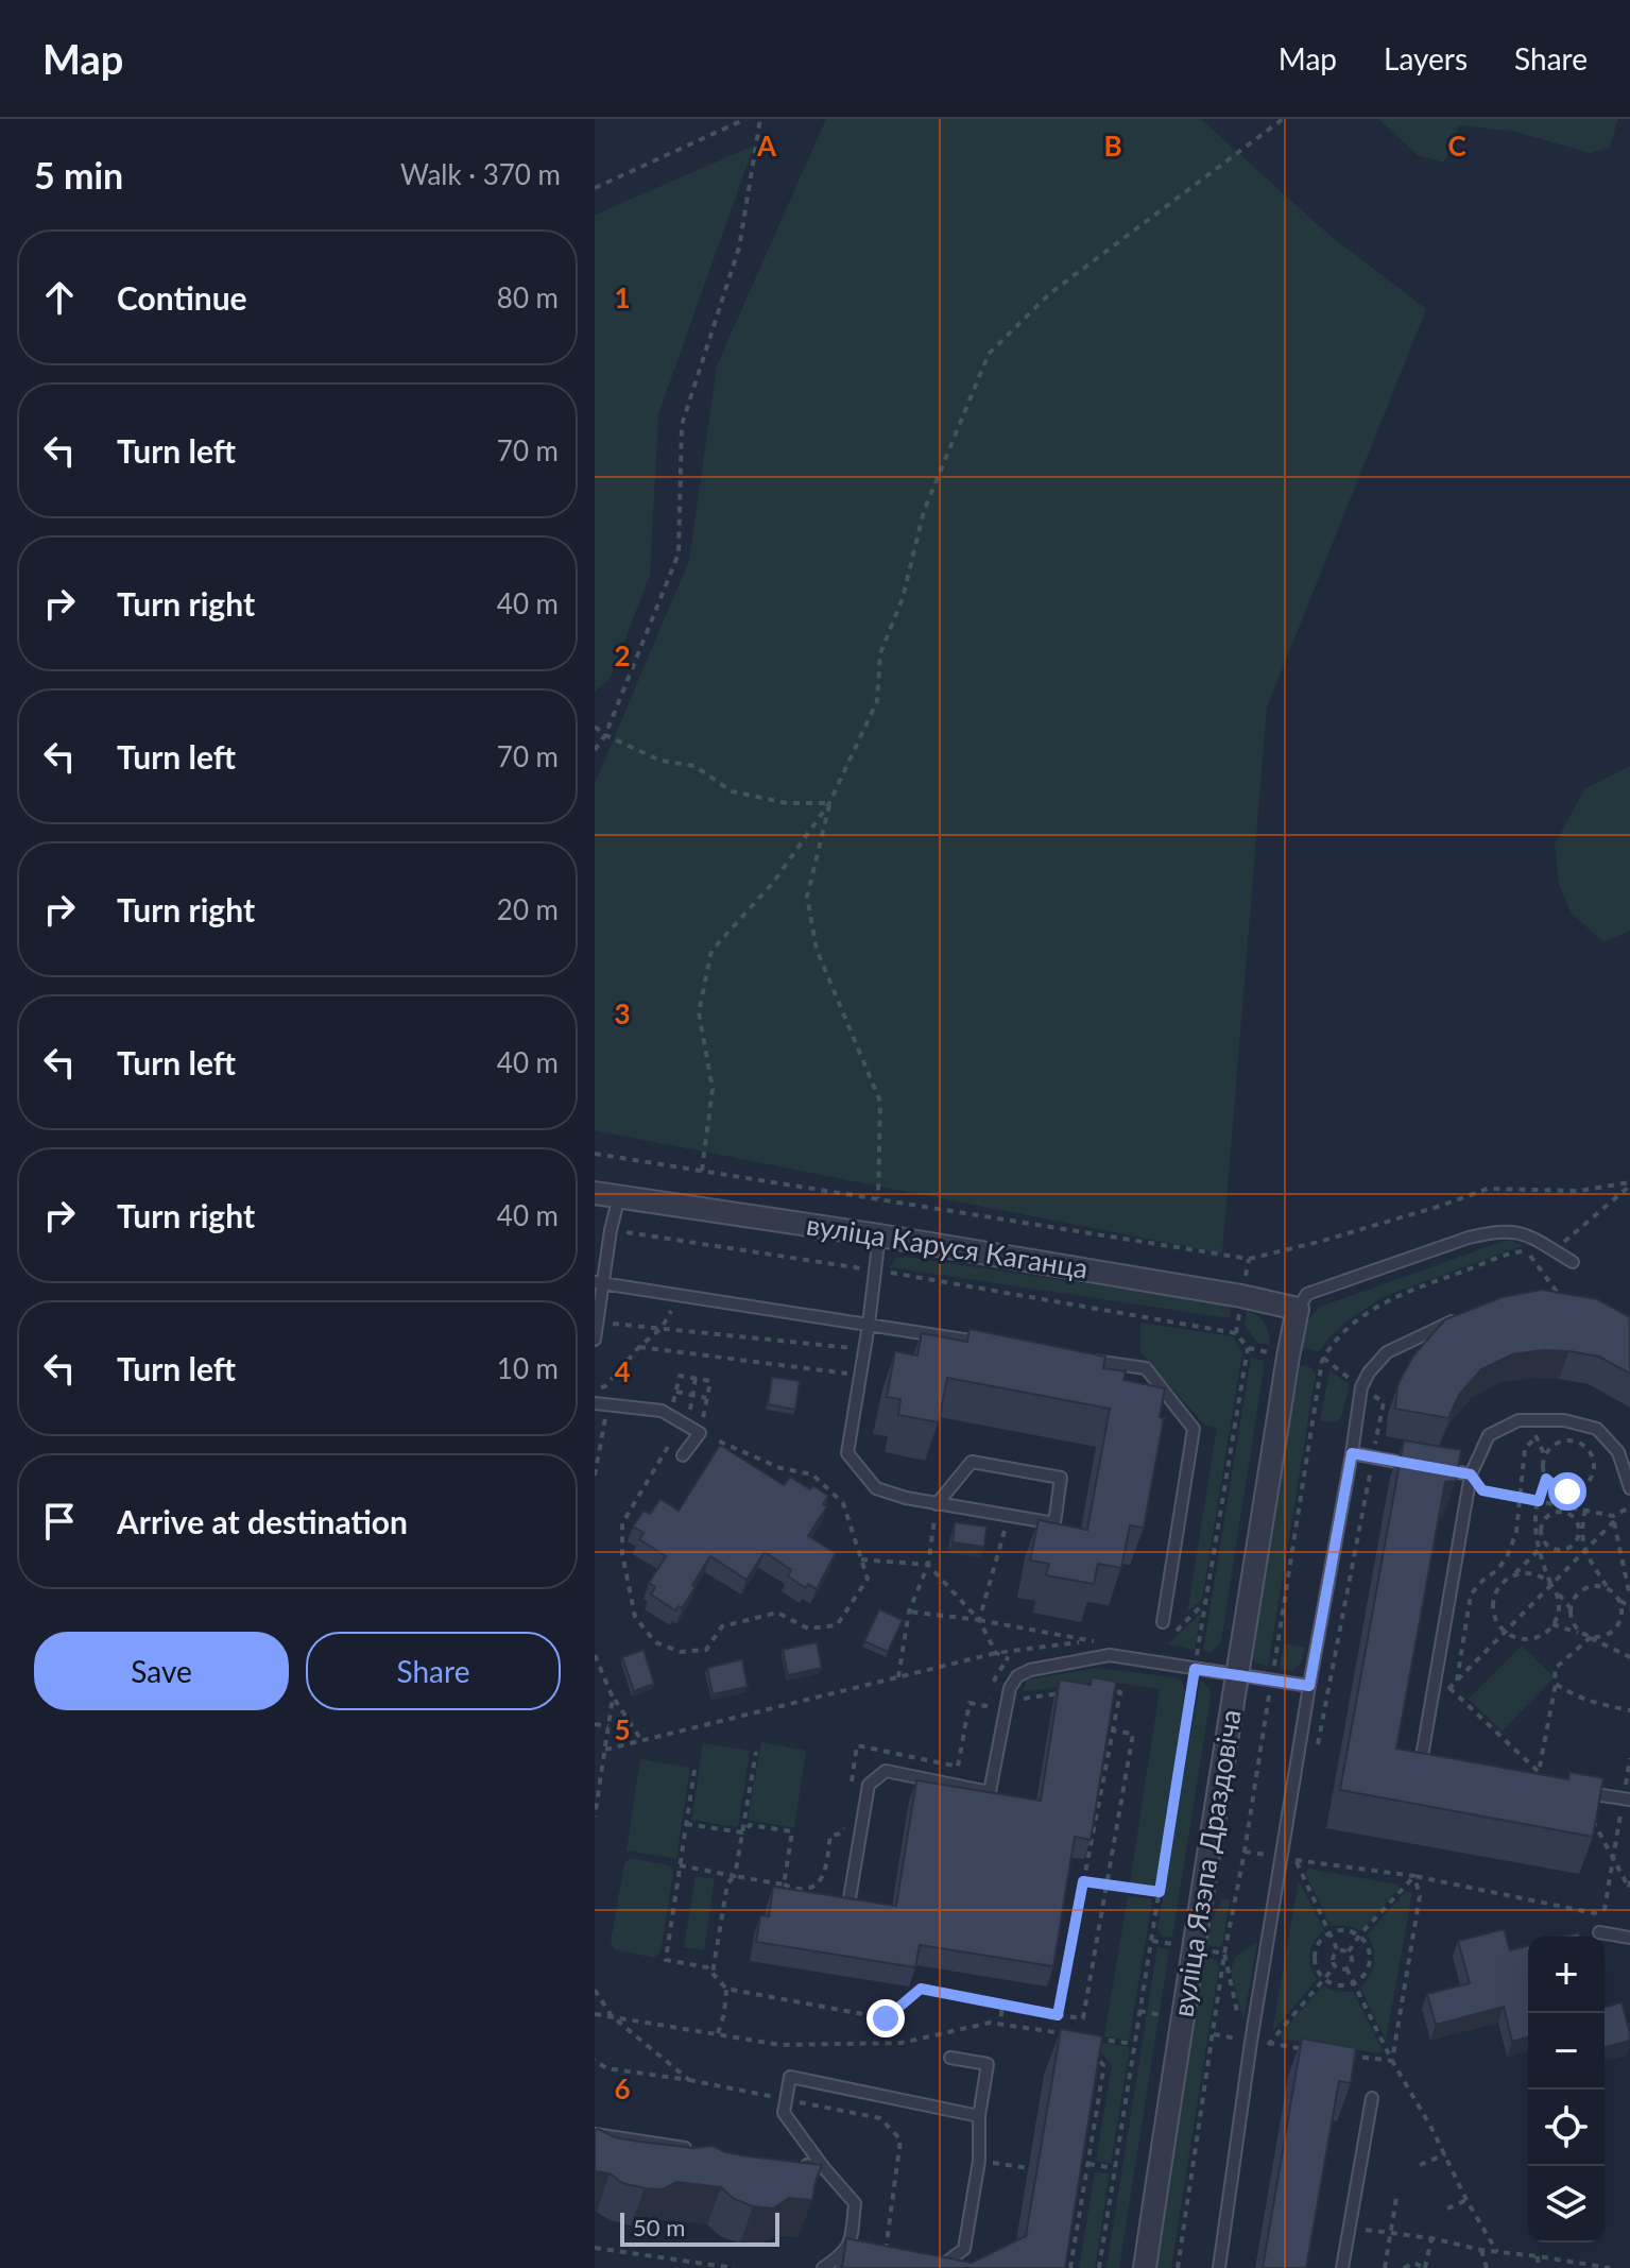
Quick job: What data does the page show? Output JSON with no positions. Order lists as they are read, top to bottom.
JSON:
{
  "streets": {
    "street": ["вуліца Каруся Каганца", "вуліца Язэпа Драздовіча"]
  },
  "crossings": [
    ["вуліца Каруся Каганца", "вуліца Язэпа Драздовіча"]
  ],
  "scale_bar": "50 m",
  "page": {
    "header": "Map",
    "nav": ["Map", "Layers", "Share"],
    "heading": ["5 min", "Walk · 370 m"],
    "list": [
      ["Continue", "80 m"],
      ["Turn left", "70 m"],
      ["Turn right", "40 m"],
      ["Turn left", "70 m"],
      ["Turn right", "20 m"],
      ["Turn left", "40 m"],
      ["Turn right", "40 m"],
      ["Turn left", "10 m"],
      "Arrive at destination"
    ],
    "buttons": ["Save", "Share"],
    "map_buttons": ["+", "−"],
    "scale": "50 m"
  },
  "grid": {
    "columns": ["A", "B", "C"],
    "rows": [
      "1",
      "2",
      "3",
      "4",
      "5",
      "6"
    ]
  }
}
